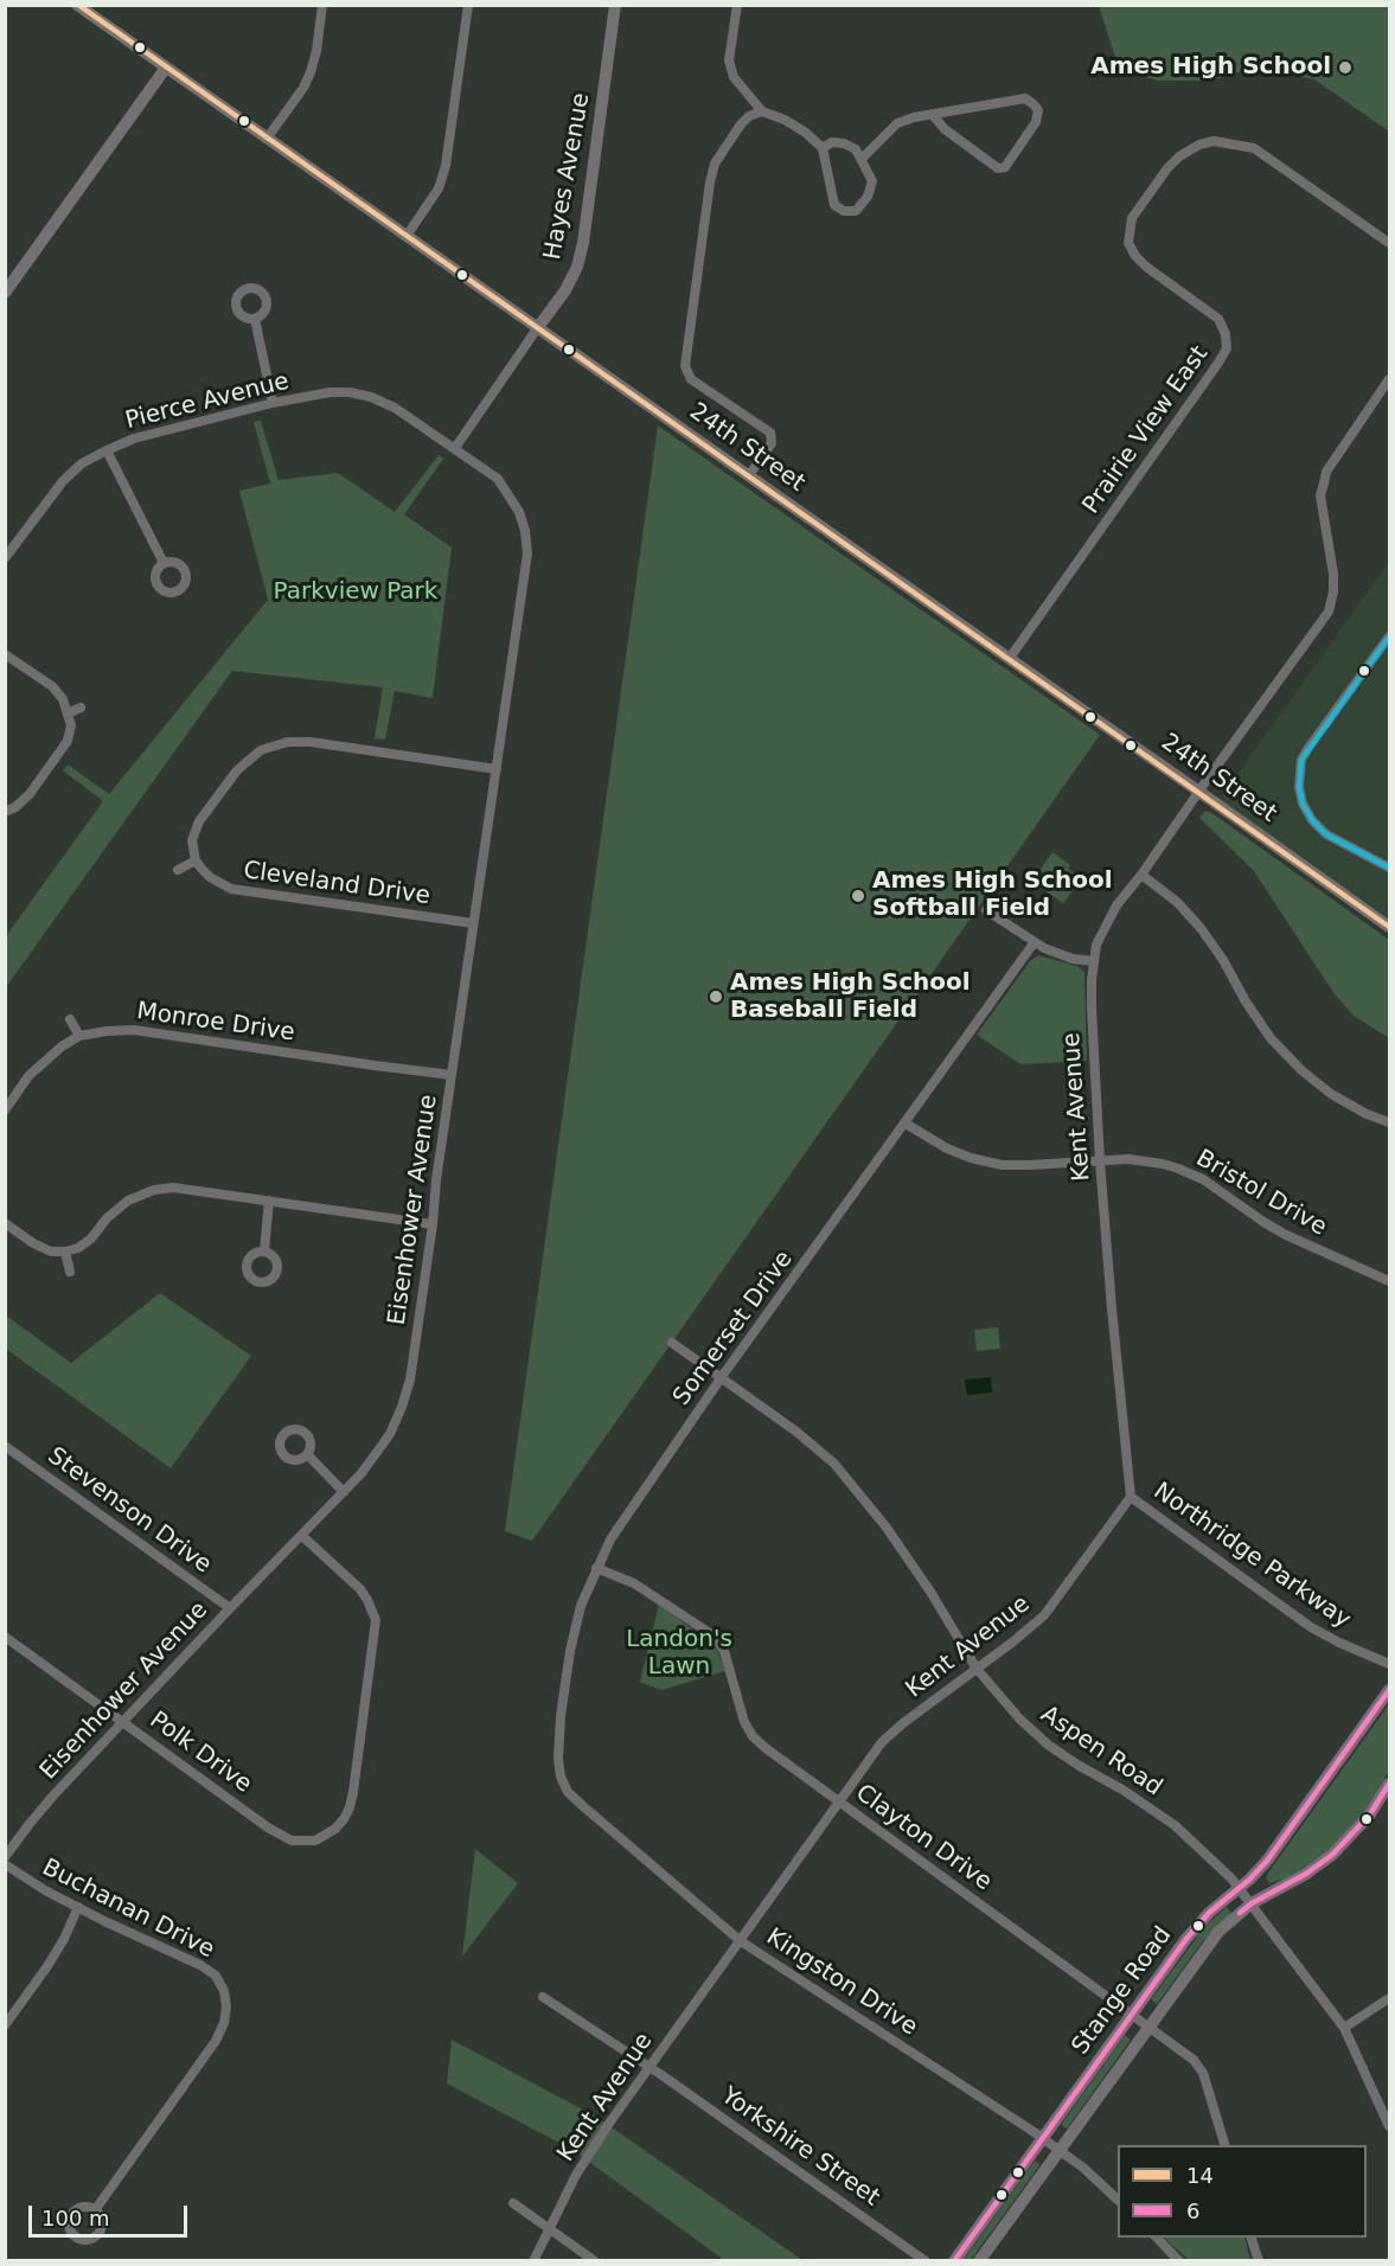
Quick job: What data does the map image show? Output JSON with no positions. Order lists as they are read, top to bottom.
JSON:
{
  "streets": {
    "main road": ["Hayes Avenue", "24th Street", "Stange Road"],
    "street": [
      "Pierce Avenue",
      "Prairie View East",
      "Cleveland Drive",
      "Monroe Drive",
      "Kent Avenue",
      "Bristol Drive",
      "Eisenhower Avenue",
      "Somerset Drive",
      "Stevenson Drive",
      "Northridge Parkway",
      "Aspen Road",
      "Polk Drive",
      "Clayton Drive",
      "Buchanan Drive",
      "Kingston Drive",
      "Yorkshire Street"
    ]
  },
  "crossings": [
    ["Hayes Avenue", "Pierce Avenue"],
    ["Hayes Avenue", "24th Street"],
    ["Hayes Avenue", "Eisenhower Avenue"],
    ["Pierce Avenue", "Eisenhower Avenue"],
    ["Prairie View East", "24th Street"],
    ["24th Street", "Kent Avenue"],
    ["Cleveland Drive", "Eisenhower Avenue"],
    ["Monroe Drive", "Eisenhower Avenue"],
    ["Kent Avenue", "Bristol Drive"],
    ["Kent Avenue", "Northridge Parkway"],
    ["Kent Avenue", "Aspen Road"],
    ["Kent Avenue", "Clayton Drive"],
    ["Kent Avenue", "Kingston Drive"],
    ["Kent Avenue", "Yorkshire Street"],
    ["Bristol Drive", "Somerset Drive"],
    ["Eisenhower Avenue", "Stevenson Drive"],
    ["Eisenhower Avenue", "Polk Drive"],
    ["Somerset Drive", "Aspen Road"],
    ["Somerset Drive", "Clayton Drive"],
    ["Somerset Drive", "Kingston Drive"],
    ["Aspen Road", "Stange Road"],
    ["Clayton Drive", "Stange Road"],
    ["Kingston Drive", "Stange Road"]
  ],
  "parks": ["Parkview Park", "Landon's Lawn"],
  "places": ["Ames High School", "Ames High School Softball Field", "Ames High School Baseball Field"],
  "lines": ["transit line 14", "transit line 6"],
  "legend": ["14", "6"],
  "scale_bar": "100 m"
}
